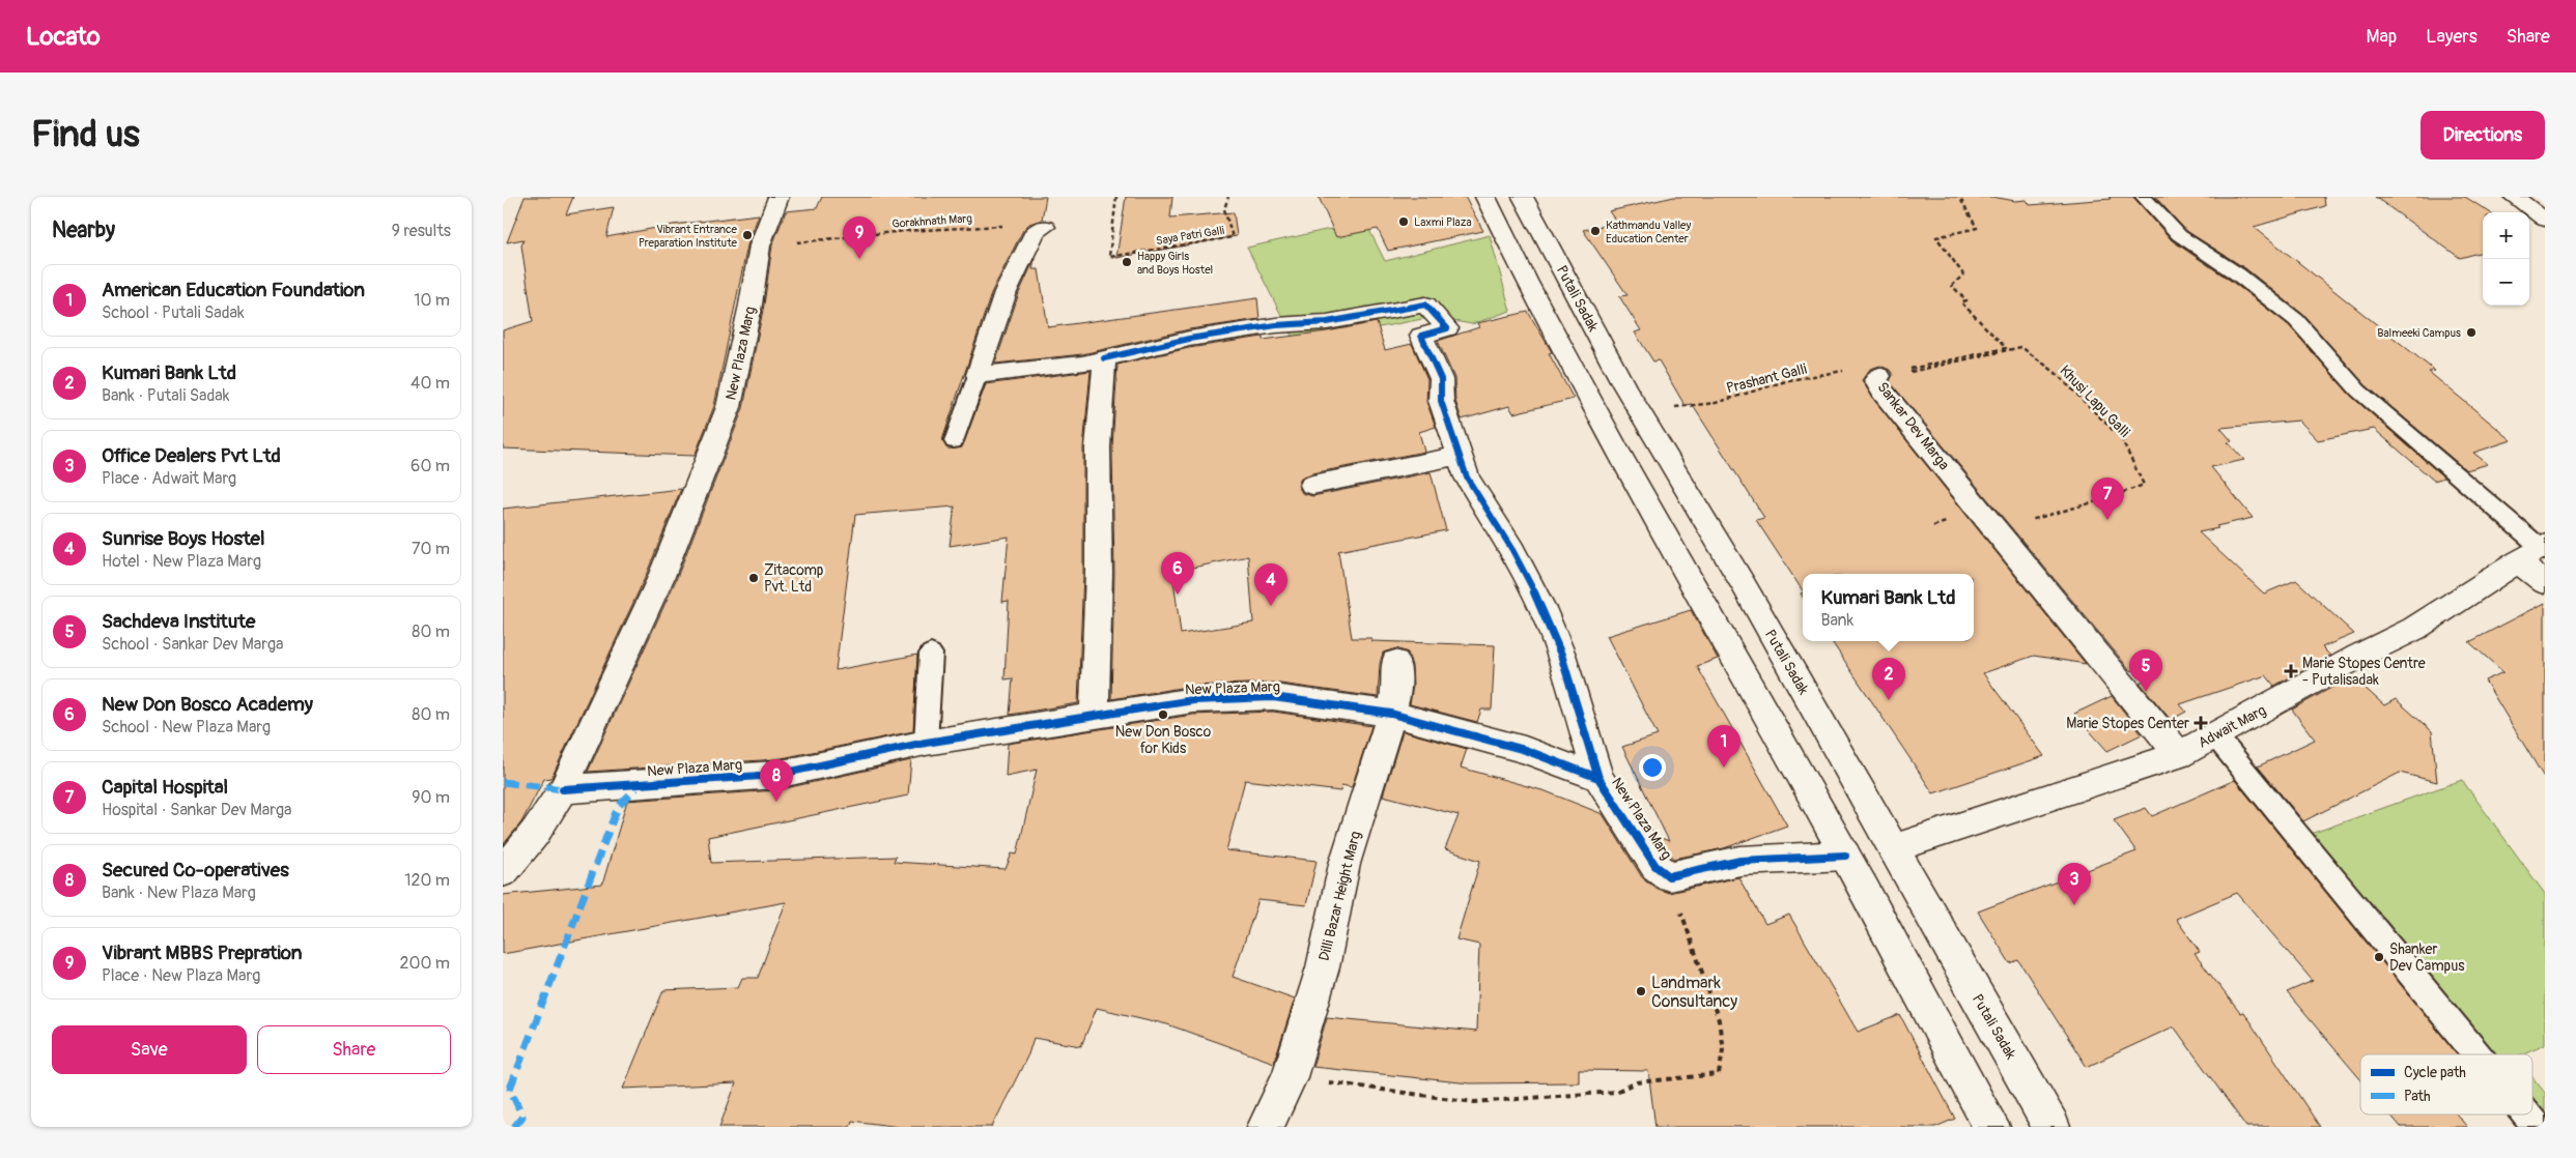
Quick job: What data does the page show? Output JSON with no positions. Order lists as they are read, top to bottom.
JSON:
{
  "streets": {
    "street": [
      "Putali Sadak",
      "New Plaza Marg",
      "Sankar Dev Marga",
      "Adwait Marg",
      "Dilli Bazar Height Marg"
    ],
    "path": [
      "Gorakhnath Marg",
      "Saya Patri Galli",
      "Prashant Galli",
      "Khusi Lapu Galli"
    ]
  },
  "crossings": [
    ["Gorakhnath Marg", "New Plaza Marg"],
    ["Putali Sadak", "Prashant Galli"],
    ["Putali Sadak", "Adwait Marg"],
    ["New Plaza Marg", "Dilli Bazar Height Marg"],
    ["Prashant Galli", "Khusi Lapu Galli"],
    ["Prashant Galli", "Sankar Dev Marga"],
    ["Khusi Lapu Galli", "Sankar Dev Marga"],
    ["Sankar Dev Marga", "Adwait Marg"]
  ],
  "places": {
    "other": [
      "Laxmi Plaza",
      "Kathmandu Valley Education Center",
      "Vibrant Entrance Preparation Institute",
      "Happy Girls and Boys Hostel",
      "Balmeeki Campus",
      "Zitacomp Pvt. Ltd",
      "New Don Bosco for Kids",
      "Shanker Dev Campus",
      "Landmark Consultancy"
    ],
    "health": ["Marie Stopes Centre - Putalisadak", "Marie Stopes Center"]
  },
  "legend": ["Cycle path", "Path"],
  "page": {
    "header": "Locato",
    "nav": ["Map", "Layers", "Share"],
    "buttons": [
      "Directions",
      ["Save", "Share"]
    ],
    "title": "Find us",
    "heading": ["Nearby", "9 results"],
    "map_buttons": ["+", "−"],
    "pins": [
      "9",
      "7",
      "6",
      "4",
      "5",
      "2",
      "1",
      "8",
      "3"
    ],
    "list": [
      {
        "mark": "1",
        "name": "American Education Foundation",
        "note": "School · Putali Sadak",
        "value": "10 m"
      },
      {
        "mark": "2",
        "name": "Kumari Bank Ltd",
        "note": "Bank · Putali Sadak",
        "value": "40 m"
      },
      {
        "mark": "3",
        "name": "Office Dealers Pvt Ltd",
        "note": "Place · Adwait Marg",
        "value": "60 m"
      },
      {
        "mark": "4",
        "name": "Sunrise Boys Hostel",
        "note": "Hotel · New Plaza Marg",
        "value": "70 m"
      },
      {
        "mark": "5",
        "name": "Sachdeva Institute",
        "note": "School · Sankar Dev Marga",
        "value": "80 m"
      },
      {
        "mark": "6",
        "name": "New Don Bosco Academy",
        "note": "School · New Plaza Marg",
        "value": "80 m"
      },
      {
        "mark": "7",
        "name": "Capital Hospital",
        "note": "Hospital · Sankar Dev Marga",
        "value": "90 m"
      },
      {
        "mark": "8",
        "name": "Secured Co-operatives",
        "note": "Bank · New Plaza Marg",
        "value": "120 m"
      },
      {
        "mark": "9",
        "name": "Vibrant MBBS Prepration",
        "note": "Place · New Plaza Marg",
        "value": "200 m"
      }
    ],
    "popup": ["Kumari Bank Ltd", "Bank"]
  }
}
